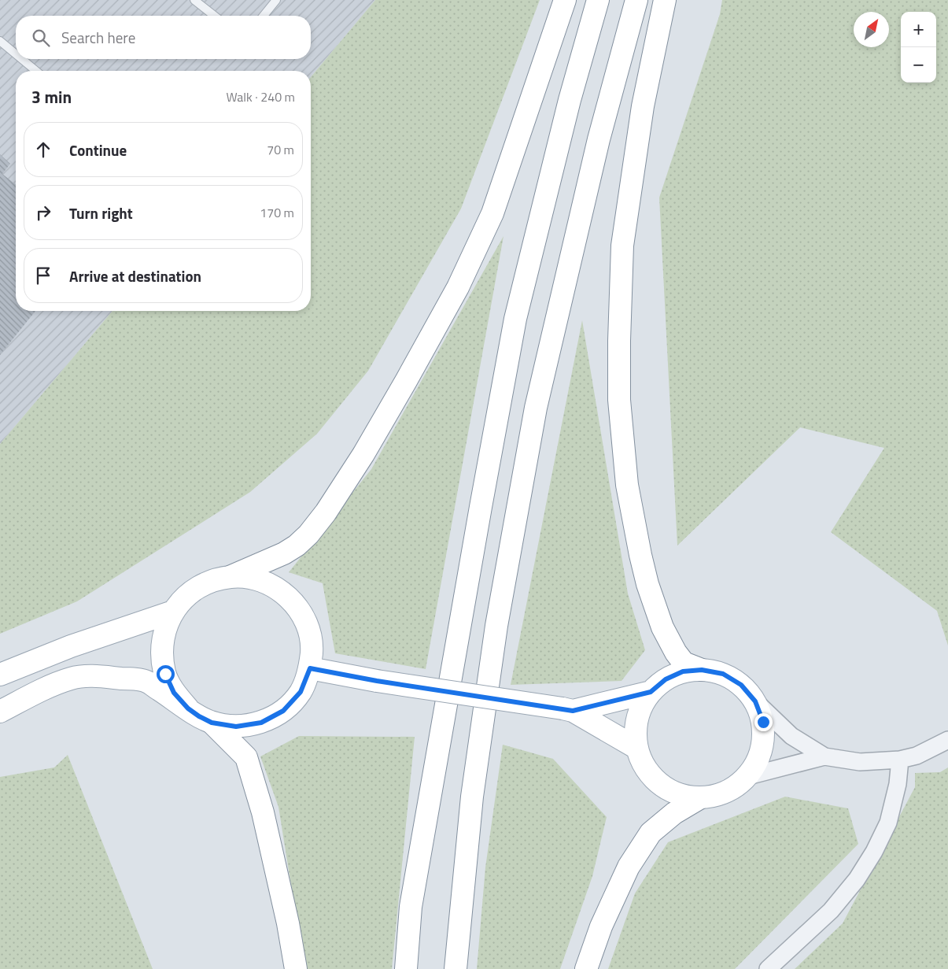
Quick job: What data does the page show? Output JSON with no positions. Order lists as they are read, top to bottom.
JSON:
{
  "north": "top right",
  "page": {
    "map_buttons": ["+", "−"],
    "search": "Search here",
    "heading": ["3 min", "Walk · 240 m"],
    "list": [
      ["Continue", "70 m"],
      ["Turn right", "170 m"],
      "Arrive at destination"
    ]
  }
}
